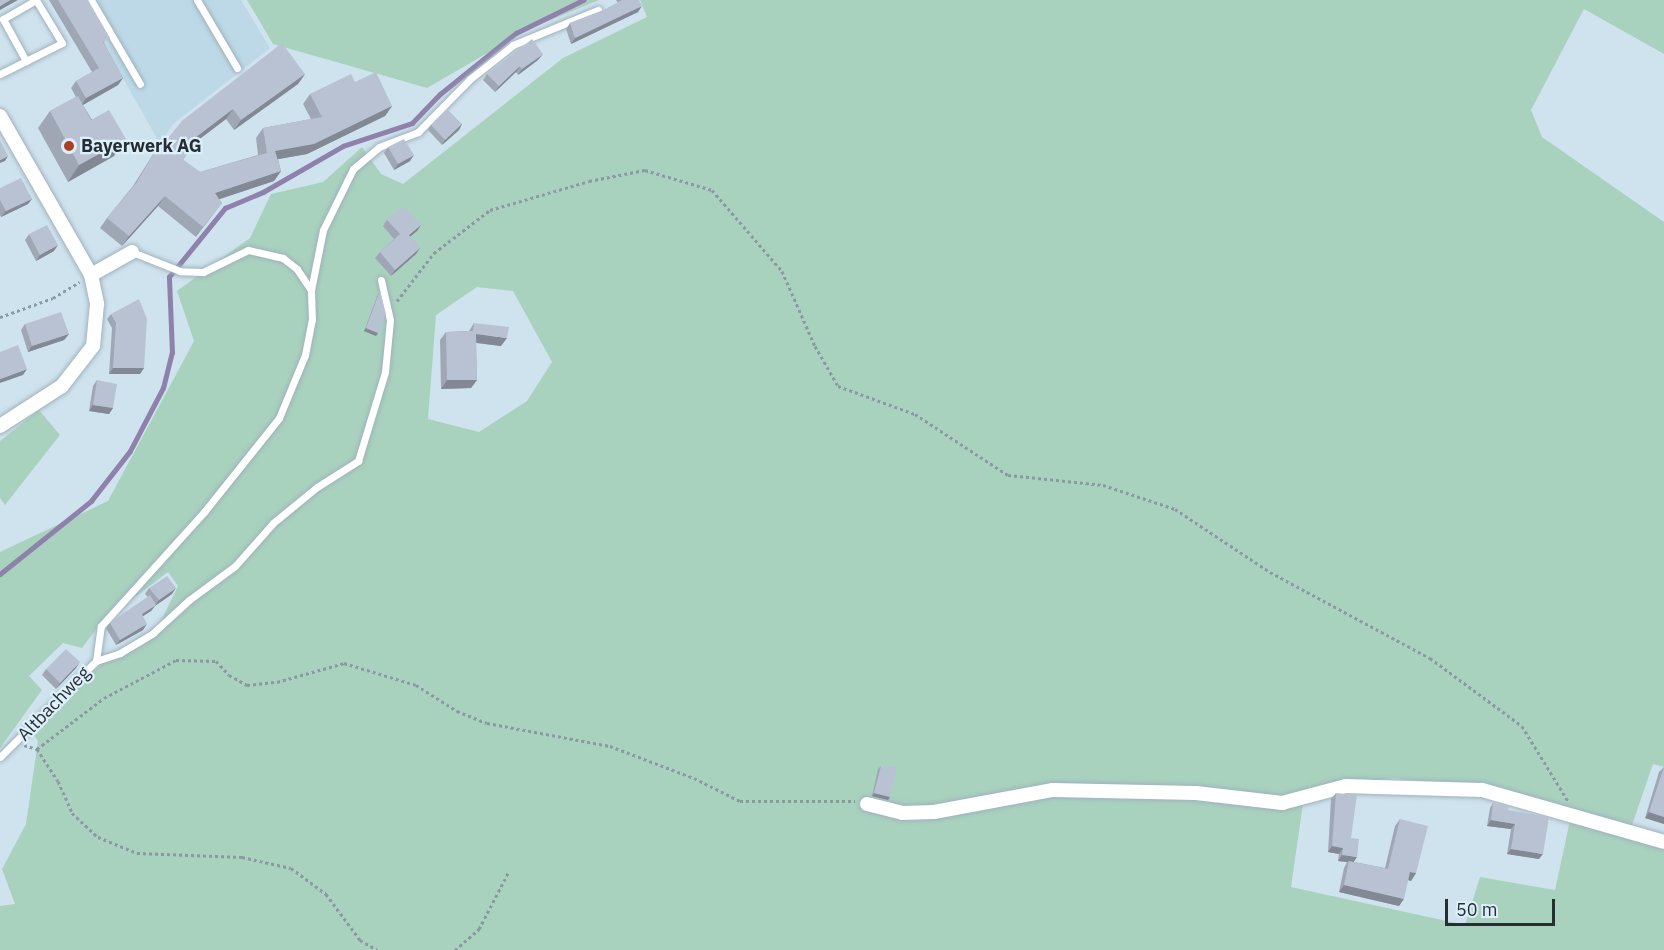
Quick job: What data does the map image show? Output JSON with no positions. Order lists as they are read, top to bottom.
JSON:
{
  "streets": {
    "lane": ["Altbachweg"]
  },
  "places": ["Bayerwerk AG"],
  "scale_bar": "50 m"
}
